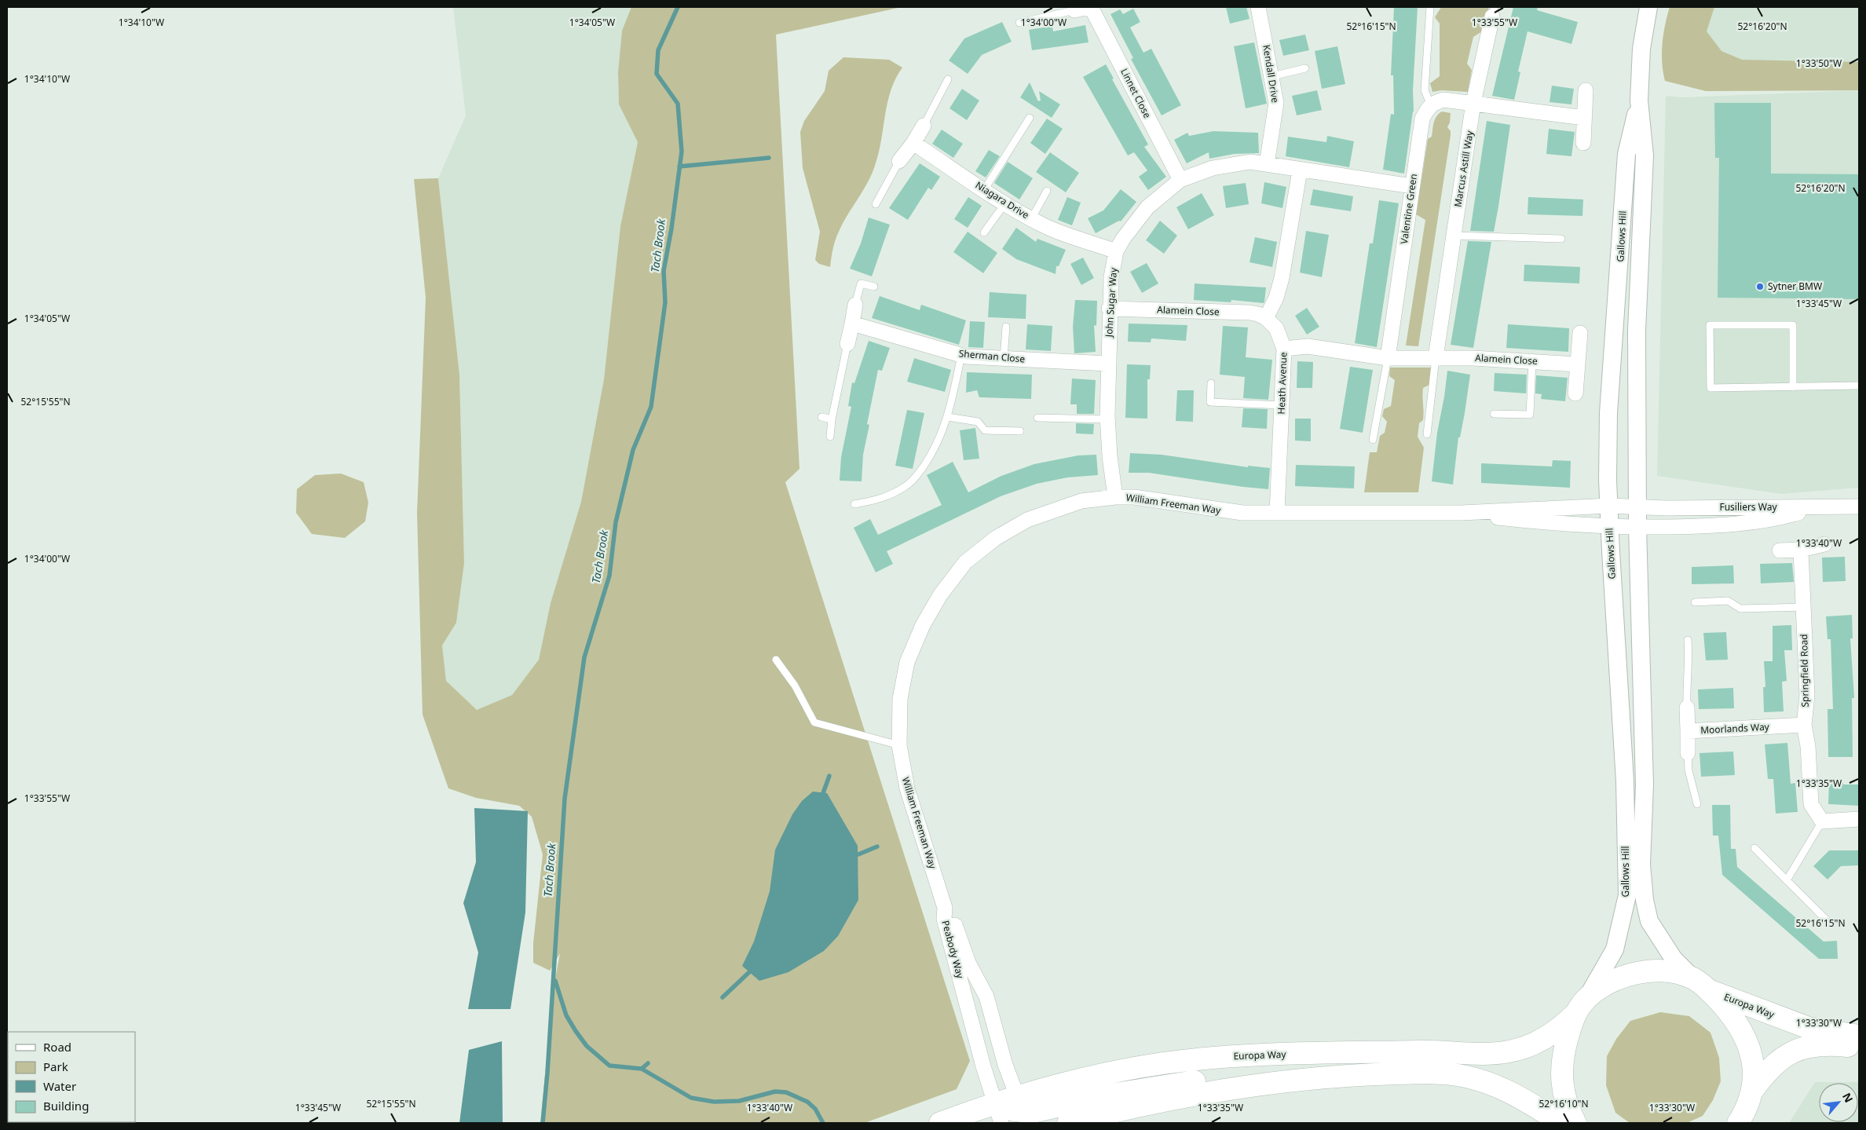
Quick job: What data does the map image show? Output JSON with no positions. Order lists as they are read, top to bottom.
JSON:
{
  "streets": {
    "highway": ["Europa Way"],
    "street": [
      "Kendall Drive",
      "Linnet Close",
      "Marcus Astill Way",
      "Niagara Drive",
      "Valentine Green",
      "Gallows Hill",
      "John Sugar Way",
      "Alamein Close",
      "Sherman Close",
      "Heath Avenue",
      "William Freeman Way",
      "Fusiliers Way",
      "Springfield Road",
      "Moorlands Way",
      "Peabody Way"
    ]
  },
  "crossings": [
    ["Kendall Drive", "John Sugar Way"],
    ["Linnet Close", "John Sugar Way"],
    ["Marcus Astill Way", "Alamein Close"],
    ["Niagara Drive", "John Sugar Way"],
    ["Valentine Green", "John Sugar Way"],
    ["Valentine Green", "Alamein Close"],
    ["Gallows Hill", "Fusiliers Way"],
    ["Gallows Hill", "Europa Way"],
    ["John Sugar Way", "Alamein Close"],
    ["John Sugar Way", "Sherman Close"],
    ["John Sugar Way", "William Freeman Way"],
    ["Alamein Close", "Heath Avenue"],
    ["Heath Avenue", "William Freeman Way"],
    ["William Freeman Way", "Fusiliers Way"],
    ["William Freeman Way", "Peabody Way"],
    ["Springfield Road", "Moorlands Way"],
    ["Peabody Way", "Europa Way"]
  ],
  "water": ["Tach Brook"],
  "places": ["Sytner BMW"],
  "legend": [
    "Road",
    "Park",
    "Water",
    "Building"
  ],
  "north": "top right",
  "coordinates": [
    "1°34'10\"W",
    "1°34'05\"W",
    "1°34'00\"W",
    "1°33'55\"W",
    "52°16'15\"N",
    "52°16'20\"N",
    "1°33'50\"W",
    "1°33'45\"W",
    "52°15'55\"N",
    "1°33'40\"W",
    "1°33'35\"W",
    "1°33'30\"W",
    "52°16'10\"N"
  ]
}
